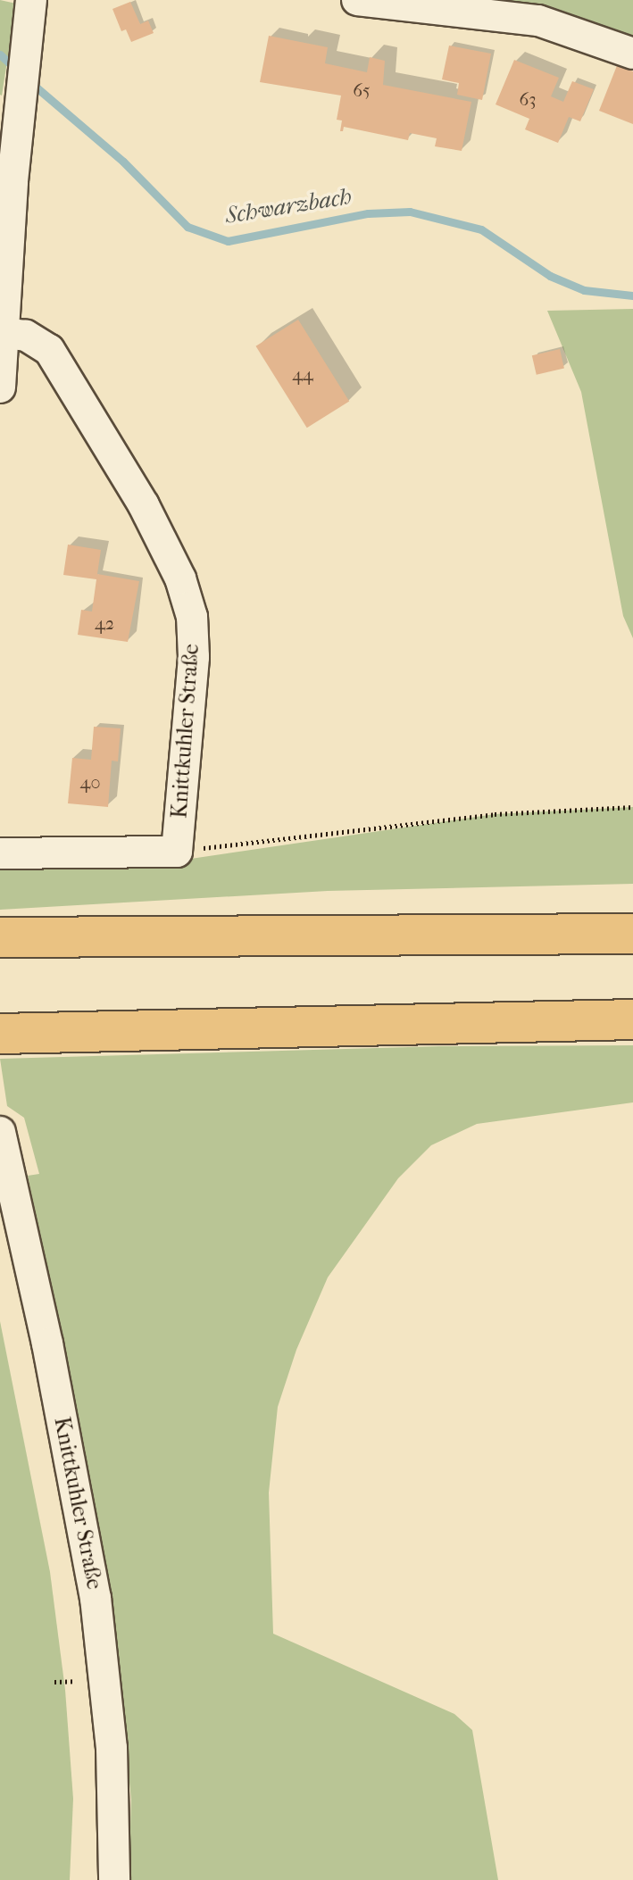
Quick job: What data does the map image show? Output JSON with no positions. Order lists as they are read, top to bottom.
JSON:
{
  "streets": {
    "street": ["Knittkuhler Straße"]
  },
  "water": ["Schwarzbach"],
  "house_numbers": [
    "65",
    "63",
    "44",
    "42",
    "40"
  ]
}
